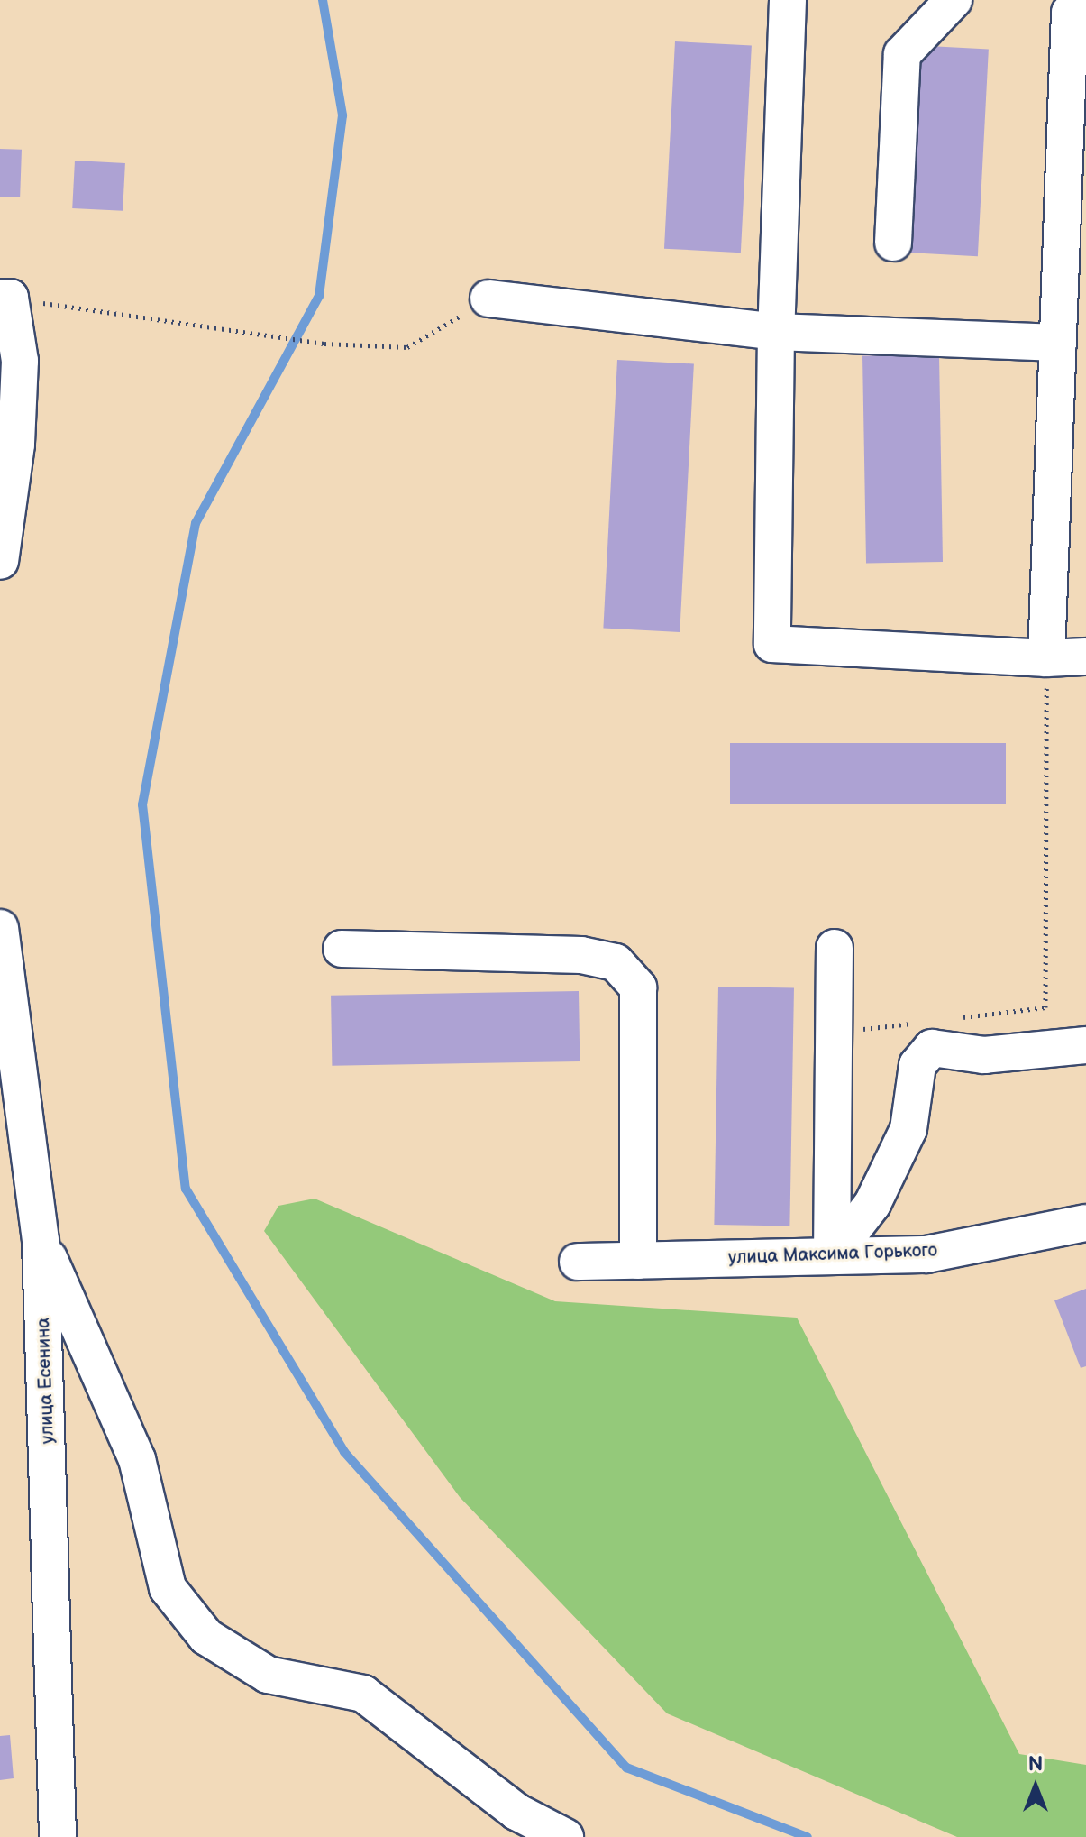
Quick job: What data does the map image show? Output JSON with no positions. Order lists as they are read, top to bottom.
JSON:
{
  "streets": {
    "street": ["улица Максима Горького", "улица Есенина"]
  },
  "north": "top"
}
